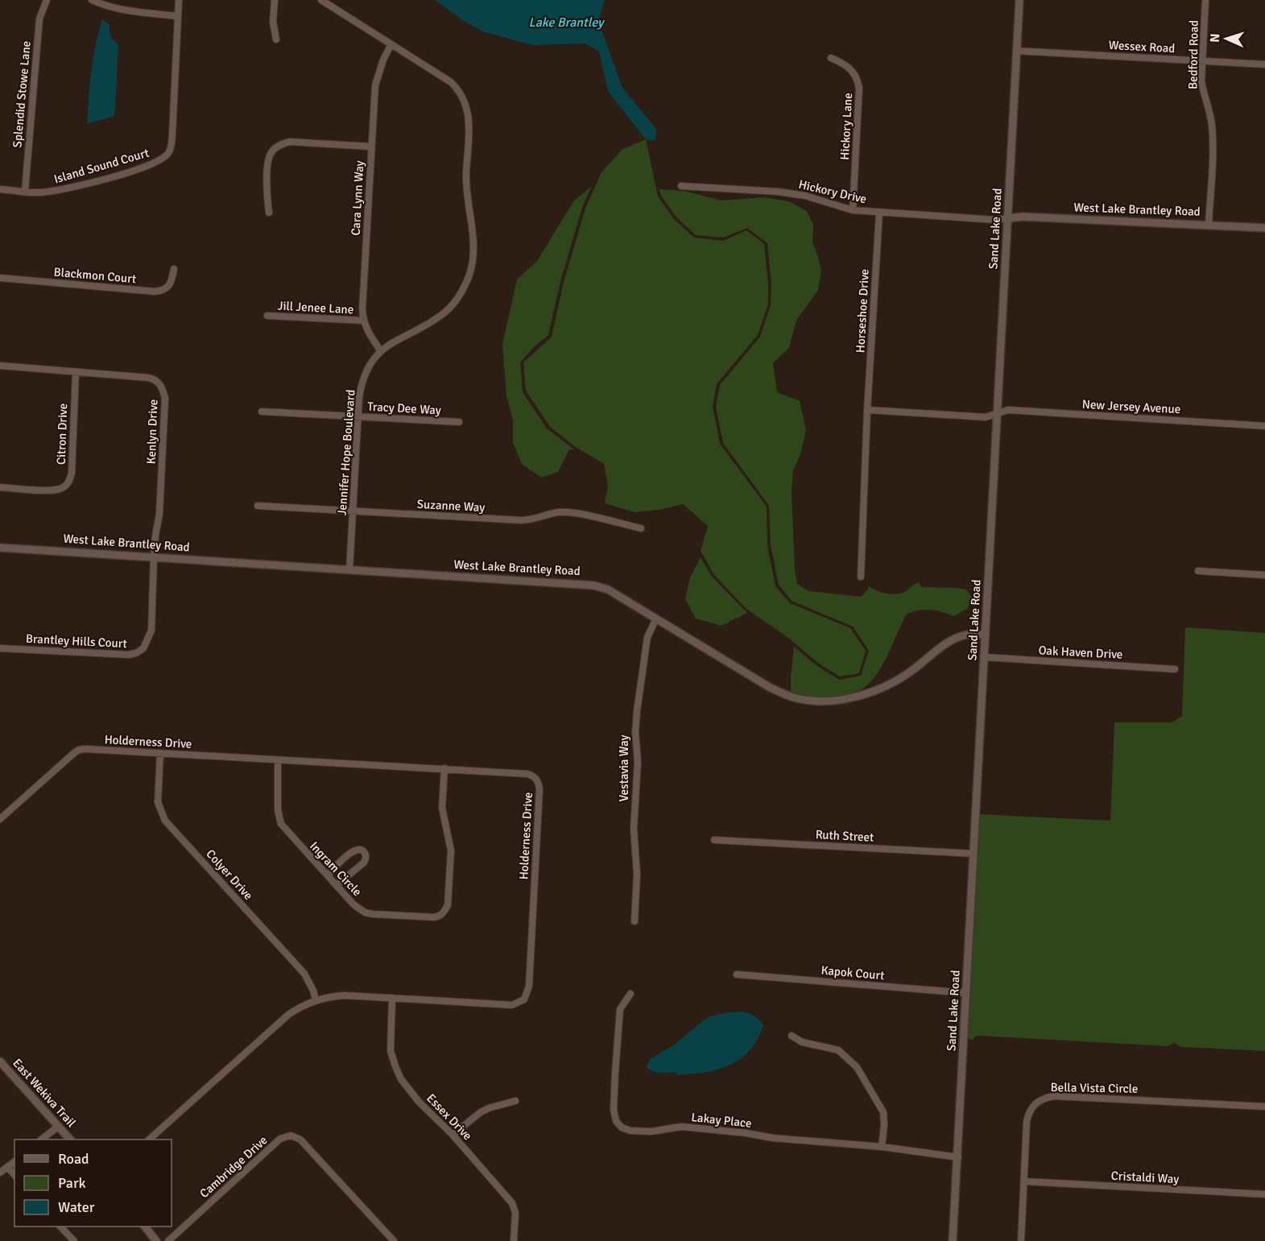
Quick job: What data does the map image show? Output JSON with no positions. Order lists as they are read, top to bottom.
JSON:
{
  "streets": {
    "street": [
      "Wessex Road",
      "Bedford Road",
      "Splendid Stowe Lane",
      "Hickory Lane",
      "Island Sound Court",
      "Hickory Drive",
      "Cara Lynn Way",
      "West Lake Brantley Road",
      "Sand Lake Road",
      "Blackmon Court",
      "Jill Jenee Lane",
      "Horseshoe Drive",
      "New Jersey Avenue",
      "Tracy Dee Way",
      "Kenlyn Drive",
      "Citron Drive",
      "Jennifer Hope Boulevard",
      "Suzanne Way",
      "Brantley Hills Court",
      "Oak Haven Drive",
      "Holderness Drive",
      "Vestavia Way",
      "Ruth Street",
      "Ingram Circle",
      "Colyer Drive",
      "Kapok Court",
      "Bella Vista Circle",
      "East Wekiva Trail",
      "Essex Drive",
      "Lakay Place",
      "Cambridge Drive",
      "Cristaldi Way"
    ]
  },
  "crossings": [
    ["Wessex Road", "Bedford Road"],
    ["Wessex Road", "Sand Lake Road"],
    ["Bedford Road", "West Lake Brantley Road"],
    ["Splendid Stowe Lane", "Island Sound Court"],
    ["Hickory Lane", "Hickory Drive"],
    ["Hickory Drive", "West Lake Brantley Road"],
    ["Hickory Drive", "Sand Lake Road"],
    ["Hickory Drive", "Horseshoe Drive"],
    ["Cara Lynn Way", "Jill Jenee Lane"],
    ["Cara Lynn Way", "Jennifer Hope Boulevard"],
    ["West Lake Brantley Road", "Sand Lake Road"],
    ["West Lake Brantley Road", "Kenlyn Drive"],
    ["West Lake Brantley Road", "Jennifer Hope Boulevard"],
    ["West Lake Brantley Road", "Brantley Hills Court"],
    ["West Lake Brantley Road", "Vestavia Way"],
    ["Sand Lake Road", "New Jersey Avenue"],
    ["Sand Lake Road", "Oak Haven Drive"],
    ["Sand Lake Road", "Ruth Street"],
    ["Sand Lake Road", "Kapok Court"],
    ["Sand Lake Road", "Lakay Place"],
    ["Tracy Dee Way", "Jennifer Hope Boulevard"],
    ["Kenlyn Drive", "Citron Drive"],
    ["Kenlyn Drive", "Brantley Hills Court"],
    ["Jennifer Hope Boulevard", "Suzanne Way"],
    ["Holderness Drive", "Ingram Circle"],
    ["Holderness Drive", "Colyer Drive"],
    ["Holderness Drive", "Essex Drive"],
    ["Bella Vista Circle", "Cristaldi Way"]
  ],
  "water": ["Lake Brantley"],
  "legend": ["Road", "Park", "Water"],
  "north": "left"
}
